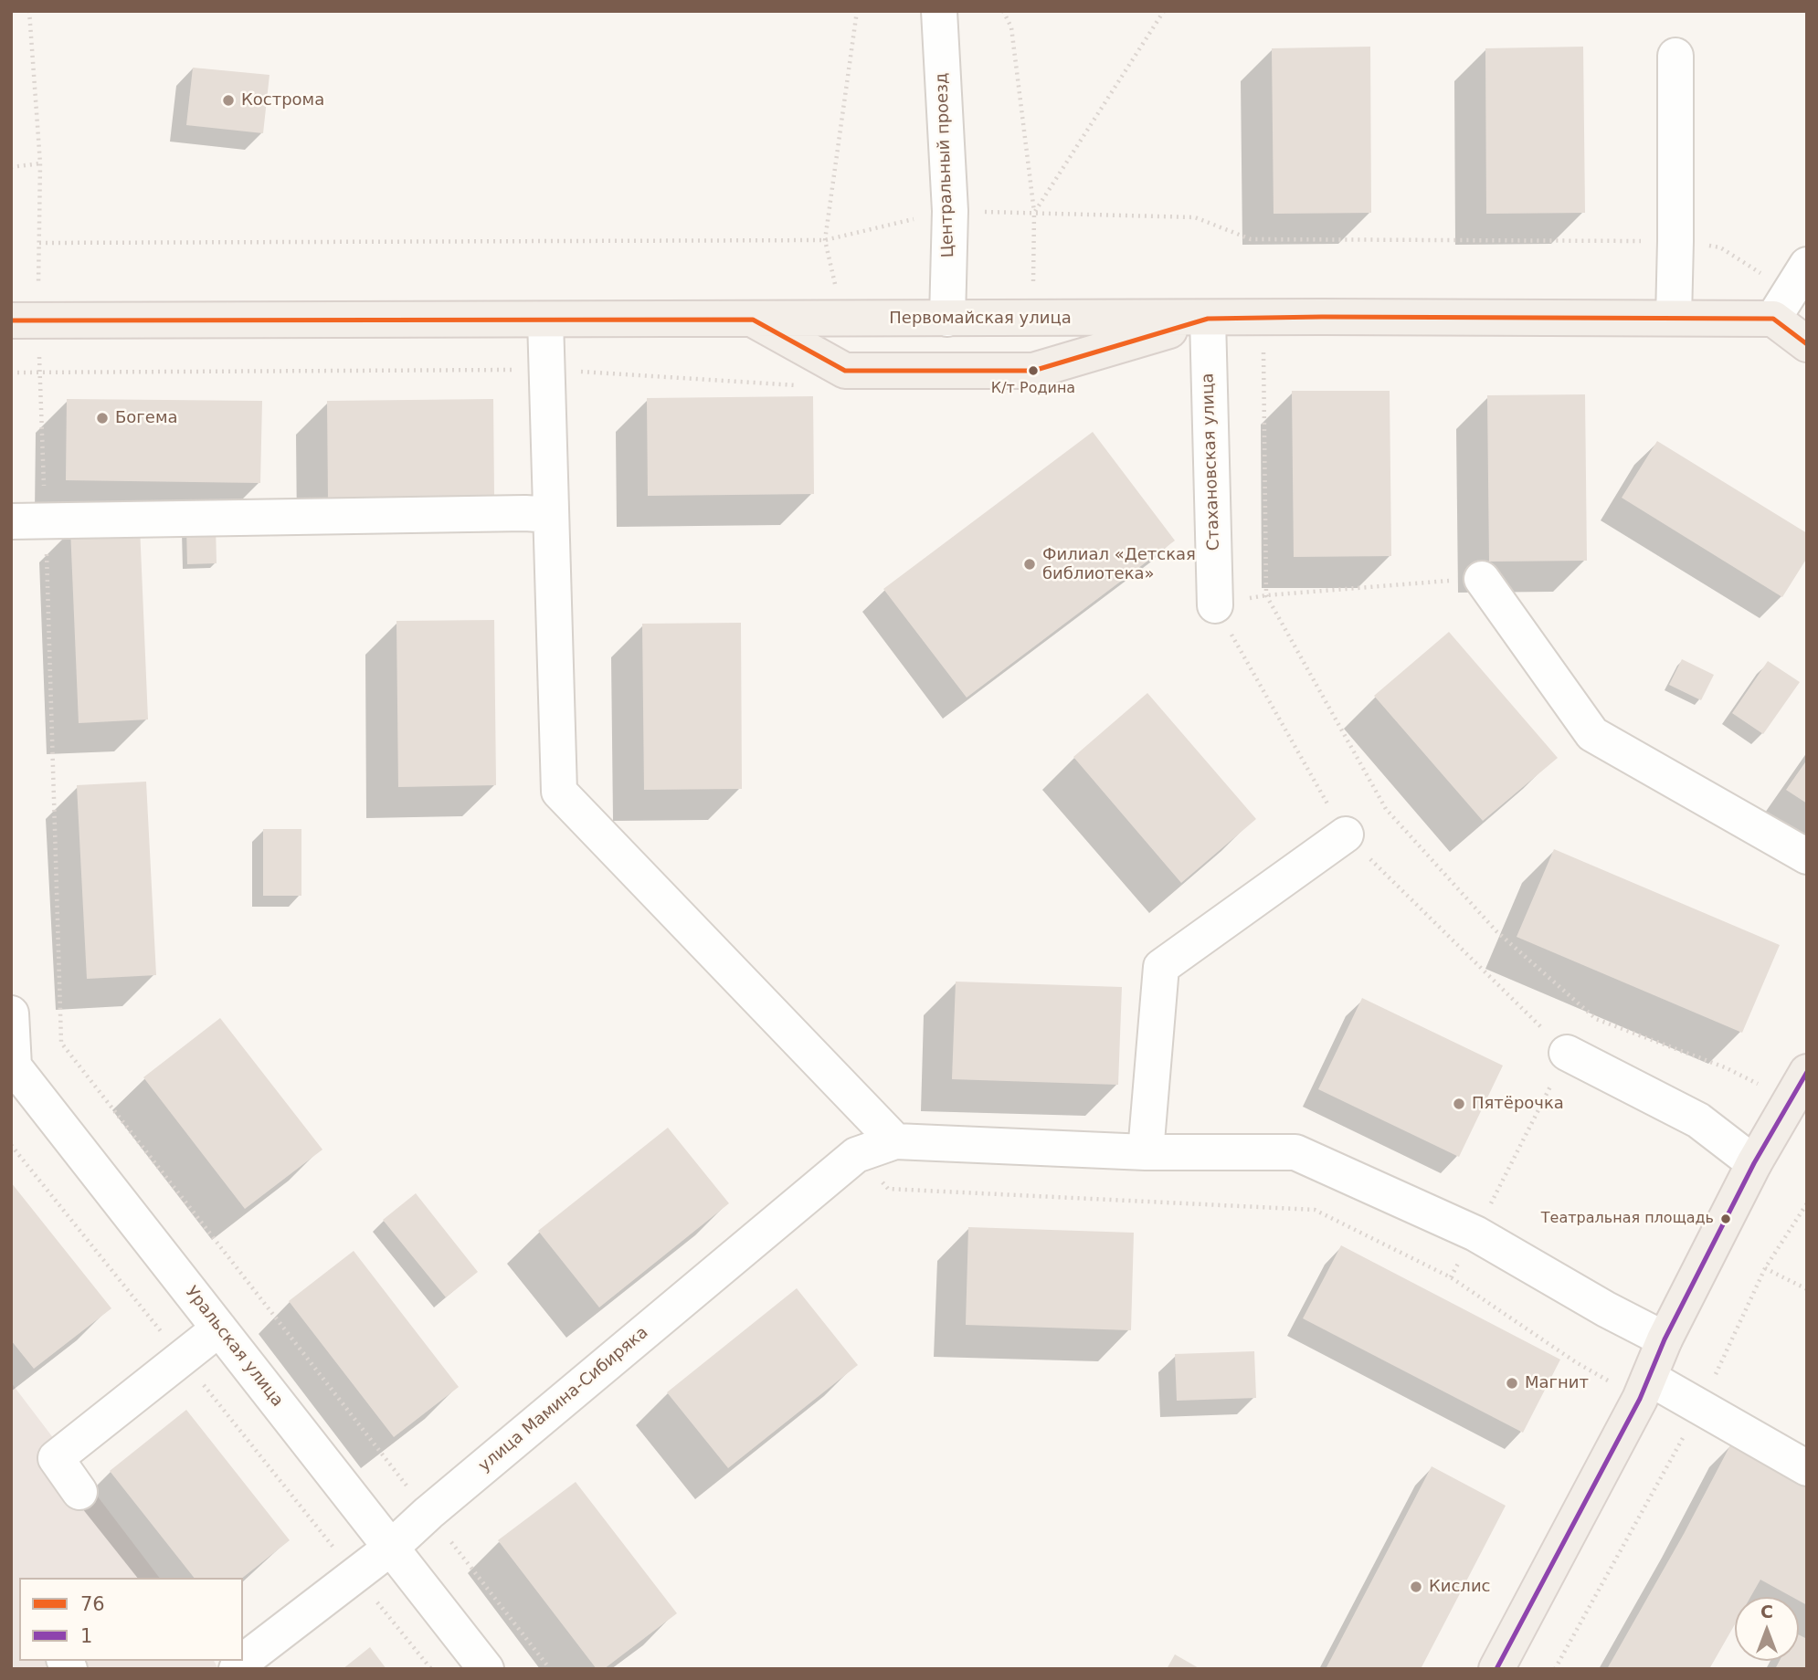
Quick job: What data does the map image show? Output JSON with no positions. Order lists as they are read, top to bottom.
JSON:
{
  "streets": {
    "main road": ["Первомайская улица"],
    "street": [
      "Центральный проезд",
      "Стахановская улица",
      "Уральская улица",
      "улица Мамина-Сибиряка"
    ]
  },
  "crossings": [
    ["Центральный проезд", "Первомайская улица"],
    ["Первомайская улица", "Стахановская улица"],
    ["Уральская улица", "улица Мамина-Сибиряка"]
  ],
  "places": [
    "Кострома",
    "К/т Родина",
    "Богема",
    "Филиал «Детская библиотека»",
    "Пятёрочка",
    "Театральная площадь",
    "Магнит",
    "Кислис"
  ],
  "lines": ["transit line 76", "transit line 1"],
  "legend": ["76", "1"],
  "north": "top"
}
